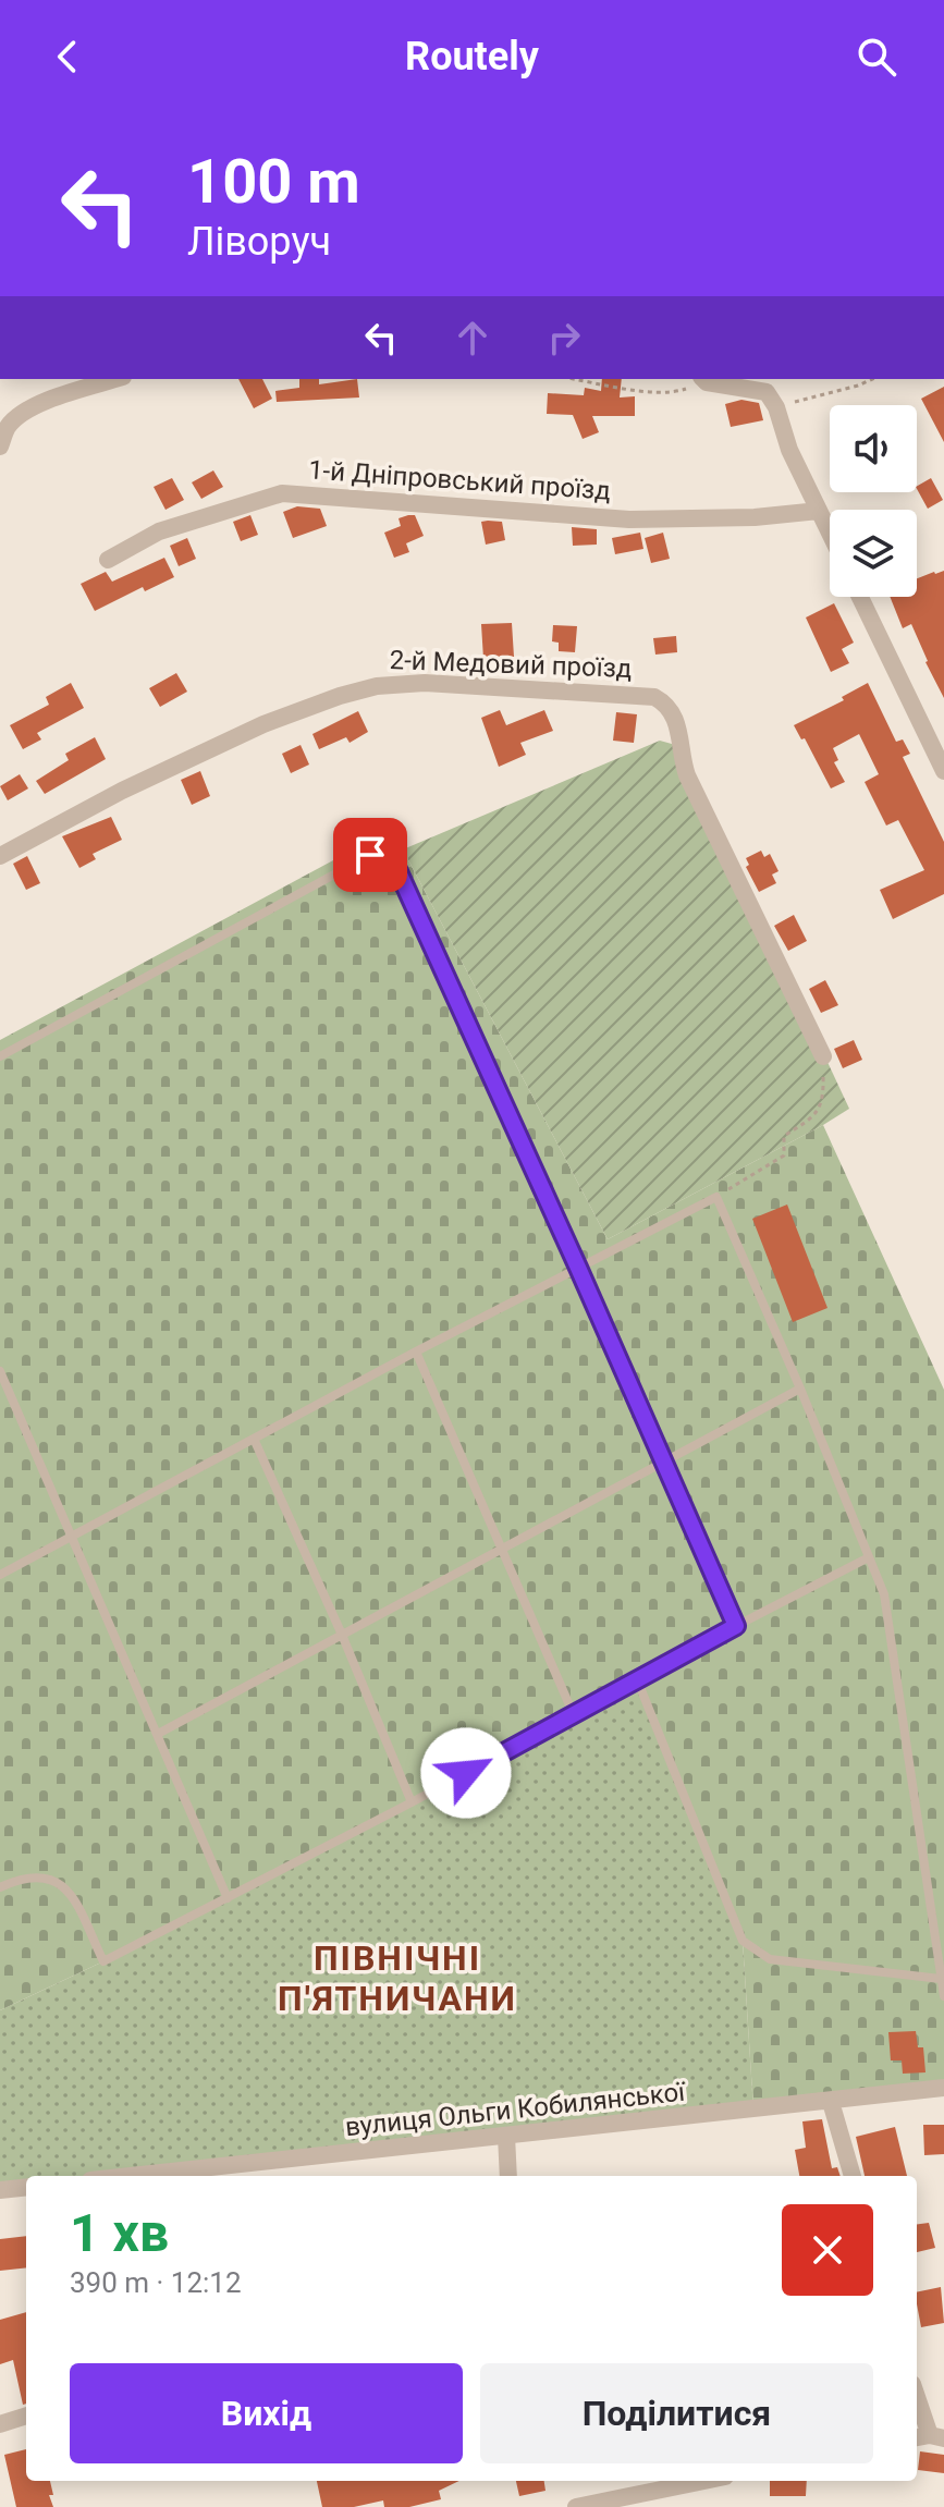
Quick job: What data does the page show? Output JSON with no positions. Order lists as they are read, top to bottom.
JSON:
{
  "streets": {
    "street": ["1-й Дніпровський проїзд", "2-й Медовий проїзд", "вулиця Ольги Кобилянської"]
  },
  "districts": ["ПІВНІЧНІ П'ЯТНИЧАНИ"],
  "page": {
    "header": "Routely",
    "turn": ["100 m", "Ліворуч"],
    "heading": ["1 хв", "390 m · 12:12"],
    "buttons": ["Вихід", "Поділитися"]
  }
}
